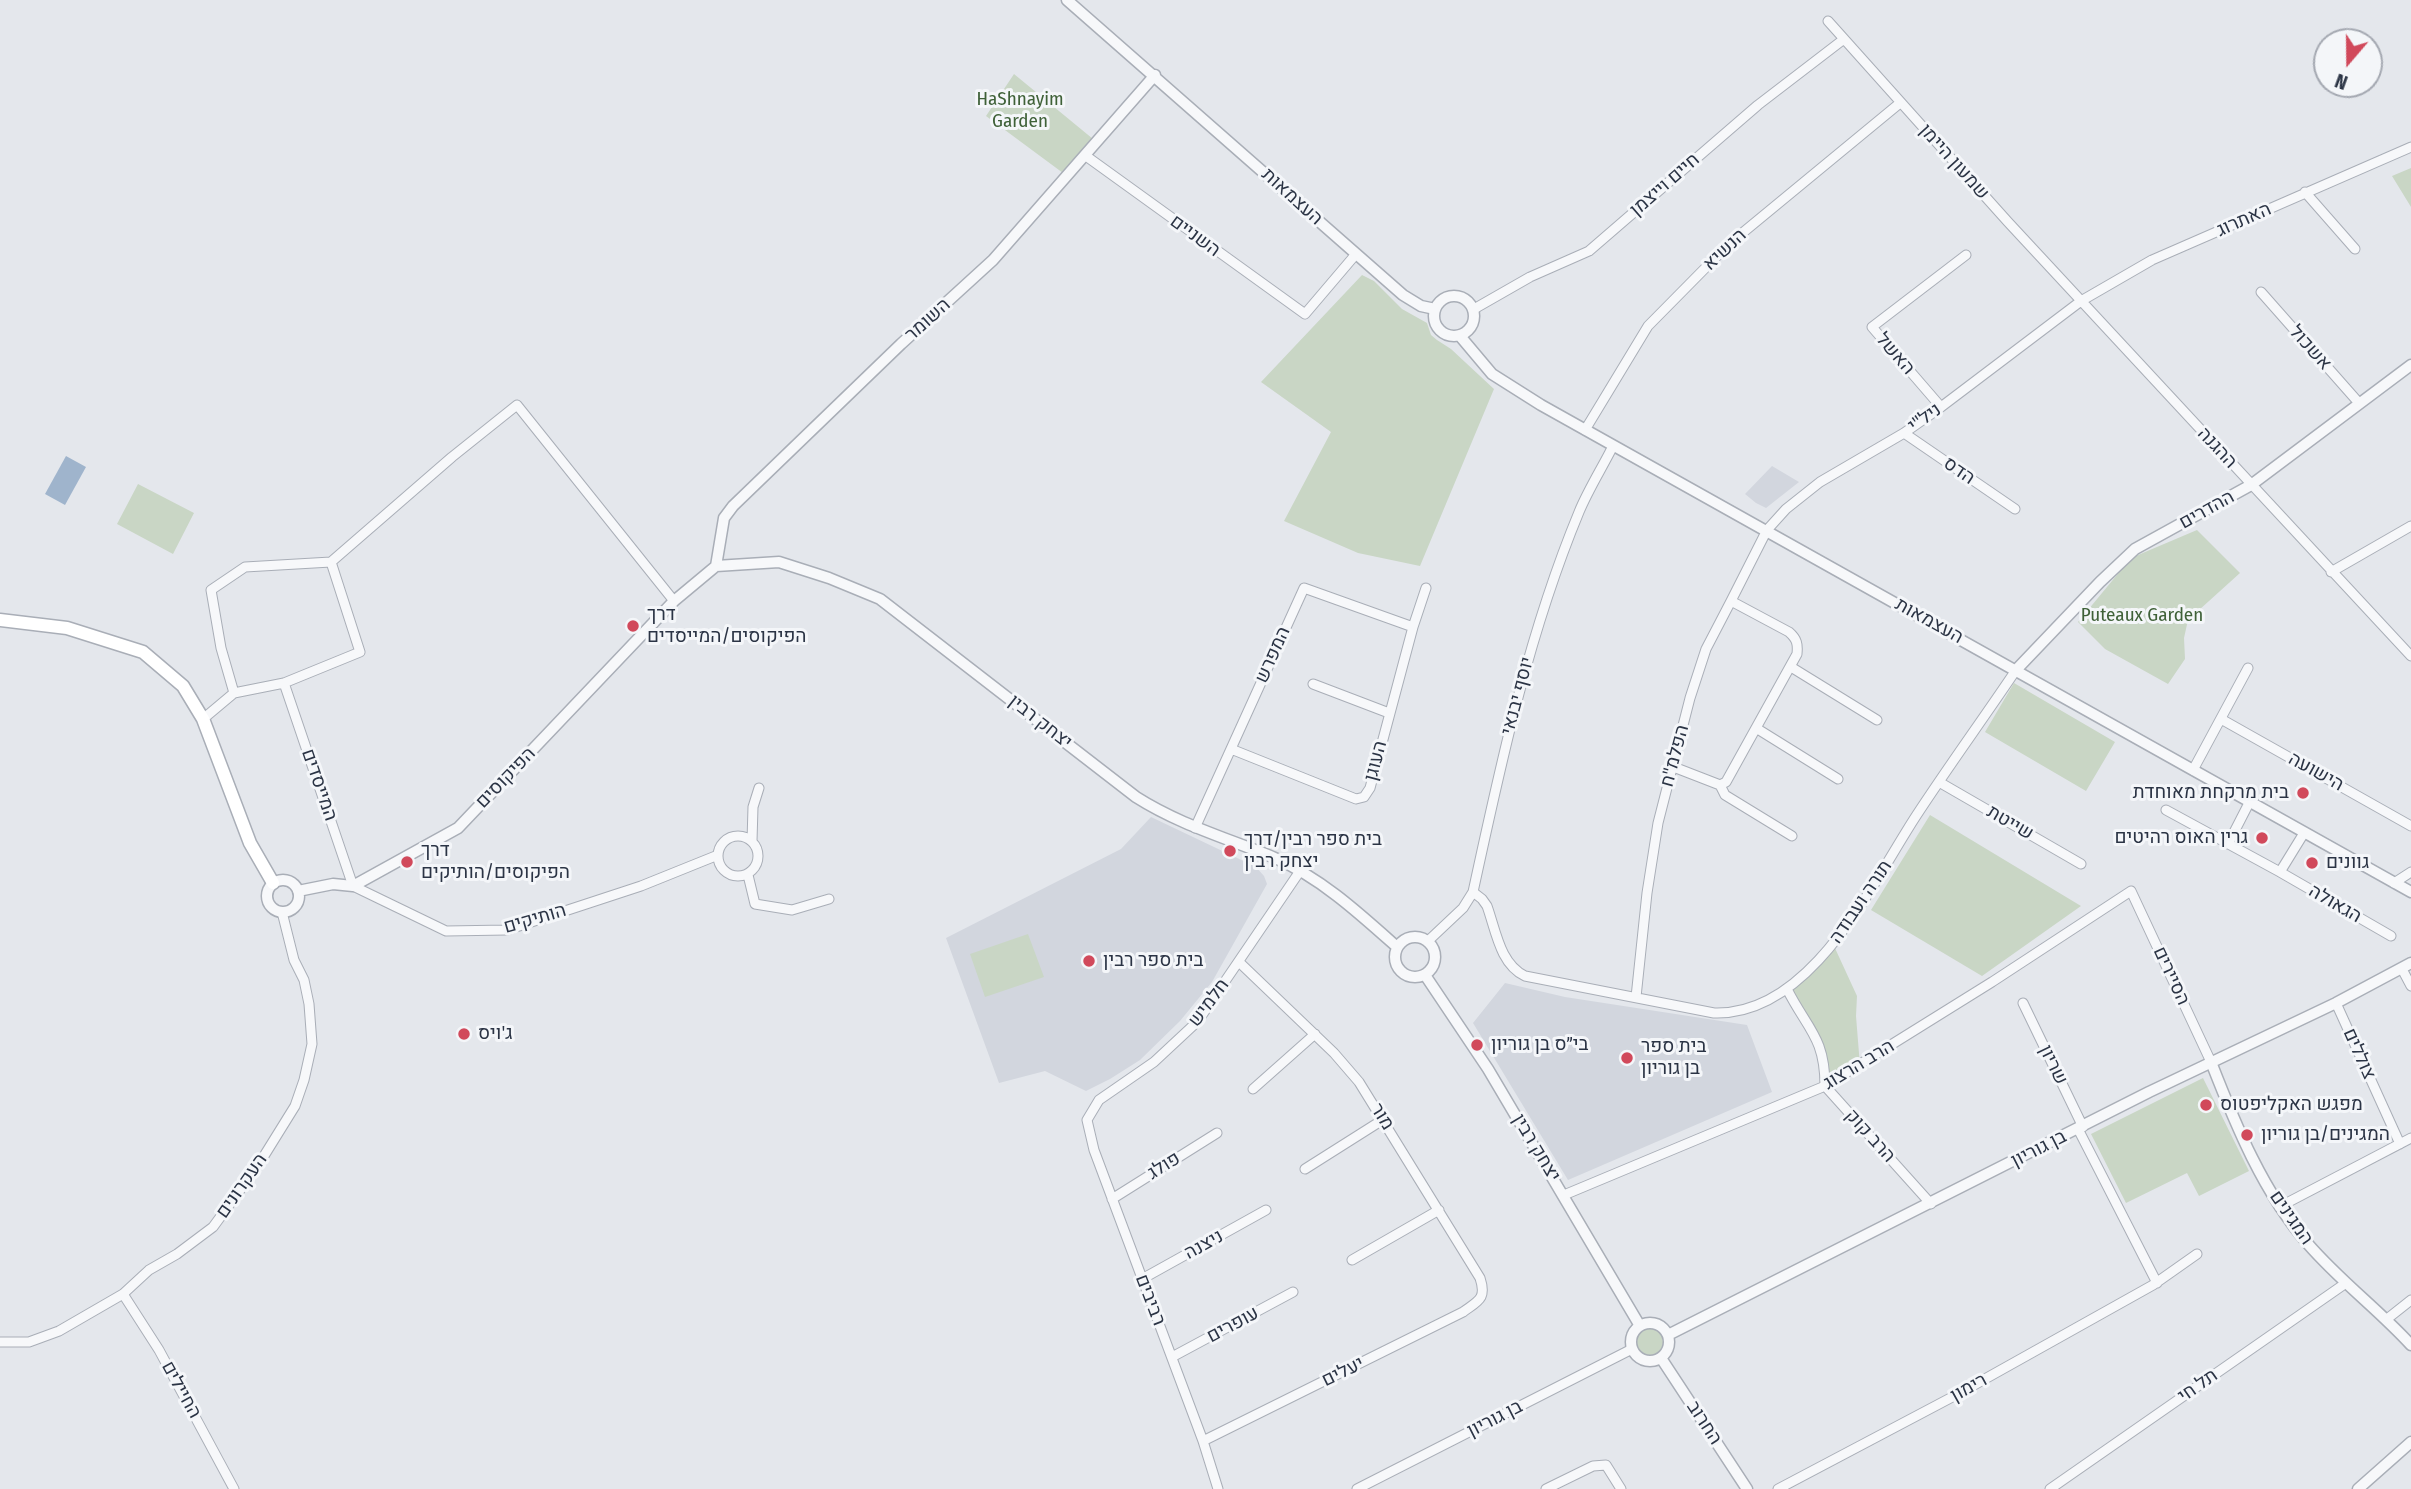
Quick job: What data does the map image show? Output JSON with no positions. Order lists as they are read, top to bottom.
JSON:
{
  "streets": {
    "street": [
      "שמעון היימן",
      "חיים וייצמן",
      "העצמאות",
      "האתרוג",
      "השניים",
      "הנשיא",
      "השומר",
      "אשכול",
      "האשל",
      "ניל\"י",
      "ההגנה",
      "הדס",
      "ההדרים",
      "המפרש",
      "יוסף יבנאי",
      "יצחק רבין",
      "הפלמ\"ח",
      "העוגן",
      "הישועה",
      "הפיקוסים",
      "המייסדים",
      "שייטת",
      "תורה ועבודה",
      "הגאולה",
      "הותיקים",
      "הסיירים",
      "חלמיש",
      "צוללים",
      "הרב הרצוג",
      "שריון",
      "מור",
      "הרב קוק",
      "בן גוריון",
      "פולג",
      "העקרונים",
      "המגינים",
      "ניצנה",
      "רביבים",
      "עופרים",
      "יעלים",
      "תל חי",
      "רימון",
      "החיילים",
      "החרוב"
    ]
  },
  "crossings": [
    ["שמעון היימן", "חיים וייצמן"],
    ["שמעון היימן", "האתרוג"],
    ["שמעון היימן", "הנשיא"],
    ["שמעון היימן", "ניל\"י"],
    ["שמעון היימן", "ההגנה"],
    ["חיים וייצמן", "העצמאות"],
    ["העצמאות", "השניים"],
    ["העצמאות", "הנשיא"],
    ["העצמאות", "השומר"],
    ["העצמאות", "ניל\"י"],
    ["העצמאות", "ההדרים"],
    ["העצמאות", "יוסף יבנאי"],
    ["העצמאות", "הפלמ\"ח"],
    ["העצמאות", "תורה ועבודה"],
    ["האתרוג", "ניל\"י"],
    ["האתרוג", "ההגנה"],
    ["השניים", "השומר"],
    ["השומר", "יצחק רבין"],
    ["אשכול", "ההדרים"],
    ["האשל", "ניל\"י"],
    ["ניל\"י", "ההגנה"],
    ["ניל\"י", "הדס"],
    ["ניל\"י", "הפלמ\"ח"],
    ["ההגנה", "ההדרים"],
    ["ההדרים", "תורה ועבודה"],
    ["המפרש", "יצחק רבין"],
    ["המפרש", "העוגן"],
    ["יוסף יבנאי", "יצחק רבין"],
    ["יוסף יבנאי", "תורה ועבודה"],
    ["יצחק רבין", "חלמיש"],
    ["יצחק רבין", "הרב הרצוג"],
    ["יצחק רבין", "בן גוריון"],
    ["יצחק רבין", "החרוב"],
    ["הפלמ\"ח", "תורה ועבודה"],
    ["הפיקוסים", "המייסדים"],
    ["הפיקוסים", "הותיקים"],
    ["הפיקוסים", "העקרונים"],
    ["המייסדים", "הותיקים"],
    ["שייטת", "תורה ועבודה"],
    ["הסיירים", "הרב הרצוג"],
    ["הסיירים", "בן גוריון"],
    ["הסיירים", "המגינים"],
    ["חלמיש", "מור"],
    ["חלמיש", "רביבים"],
    ["צוללים", "בן גוריון"],
    ["הרב הרצוג", "הרב קוק"],
    ["שריון", "בן גוריון"],
    ["מור", "יעלים"],
    ["הרב קוק", "בן גוריון"],
    ["בן גוריון", "המגינים"],
    ["בן גוריון", "החרוב"],
    ["פולג", "רביבים"],
    ["העקרונים", "החיילים"],
    ["המגינים", "תל חי"],
    ["ניצנה", "רביבים"],
    ["רביבים", "עופרים"],
    ["רביבים", "יעלים"]
  ],
  "parks": ["HaShnayim Garden", "Puteaux Garden"],
  "places": [
    "דרך הפיקוסים/המייסדים",
    "בית מרקחת מאוחדת",
    "גרין האוס רהיטים",
    "בית ספר רבין/דרך יצחק רבין",
    "דרך הפיקוסים/הותיקים",
    "גוונים",
    "בית ספר רבין",
    "ג'ויס",
    "בי״ס בן גוריון",
    "בית ספר בן גוריון",
    "מפגש האקליפטוס",
    "המגינים/בן גוריון"
  ],
  "north": "bottom"
}
